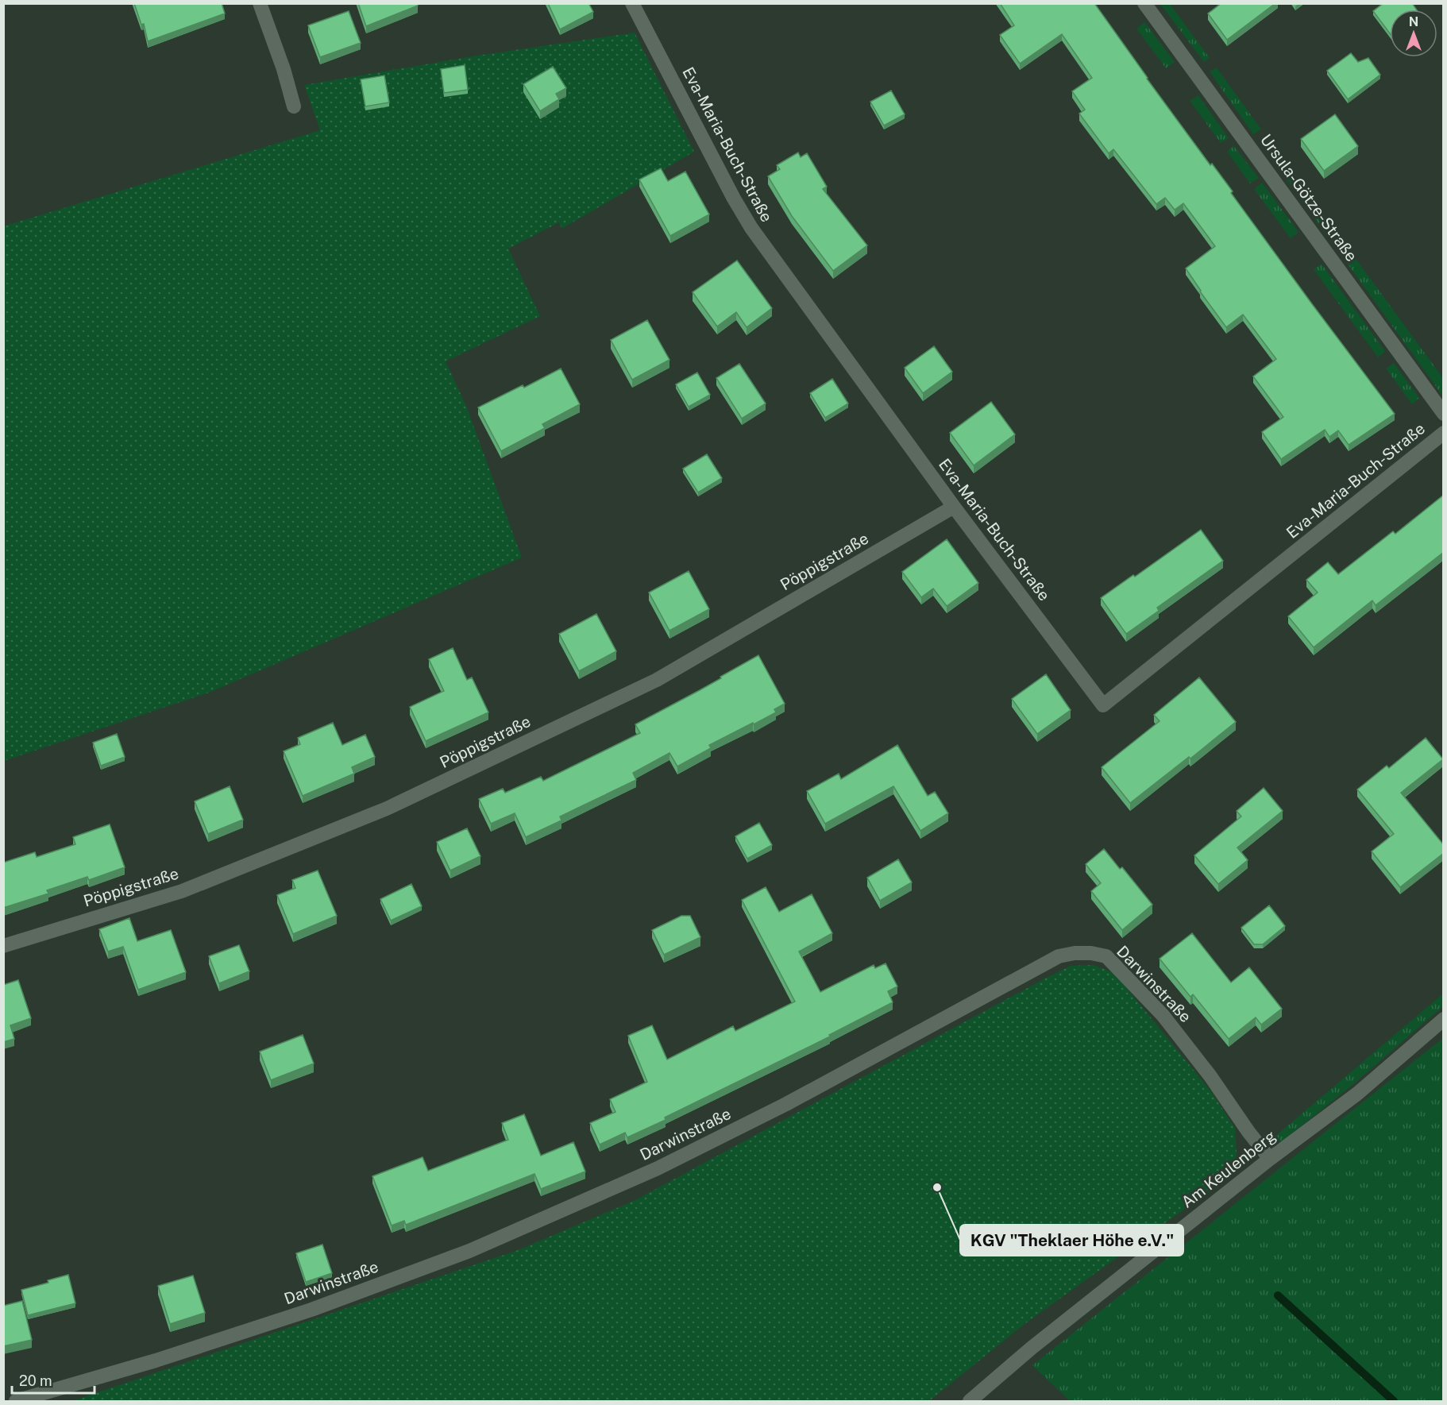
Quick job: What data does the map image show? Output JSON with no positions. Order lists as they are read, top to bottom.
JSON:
{
  "streets": {
    "street": [
      "Eva-Maria-Buch-Straße",
      "Ursula-Götze-Straße",
      "Pöppigstraße",
      "Darwinstraße",
      "Am Keulenberg"
    ]
  },
  "crossings": [
    ["Eva-Maria-Buch-Straße", "Pöppigstraße"],
    ["Darwinstraße", "Am Keulenberg"]
  ],
  "places": ["KGV \"Theklaer Höhe e.V.\""],
  "scale_bar": "20 m",
  "north": "top"
}
